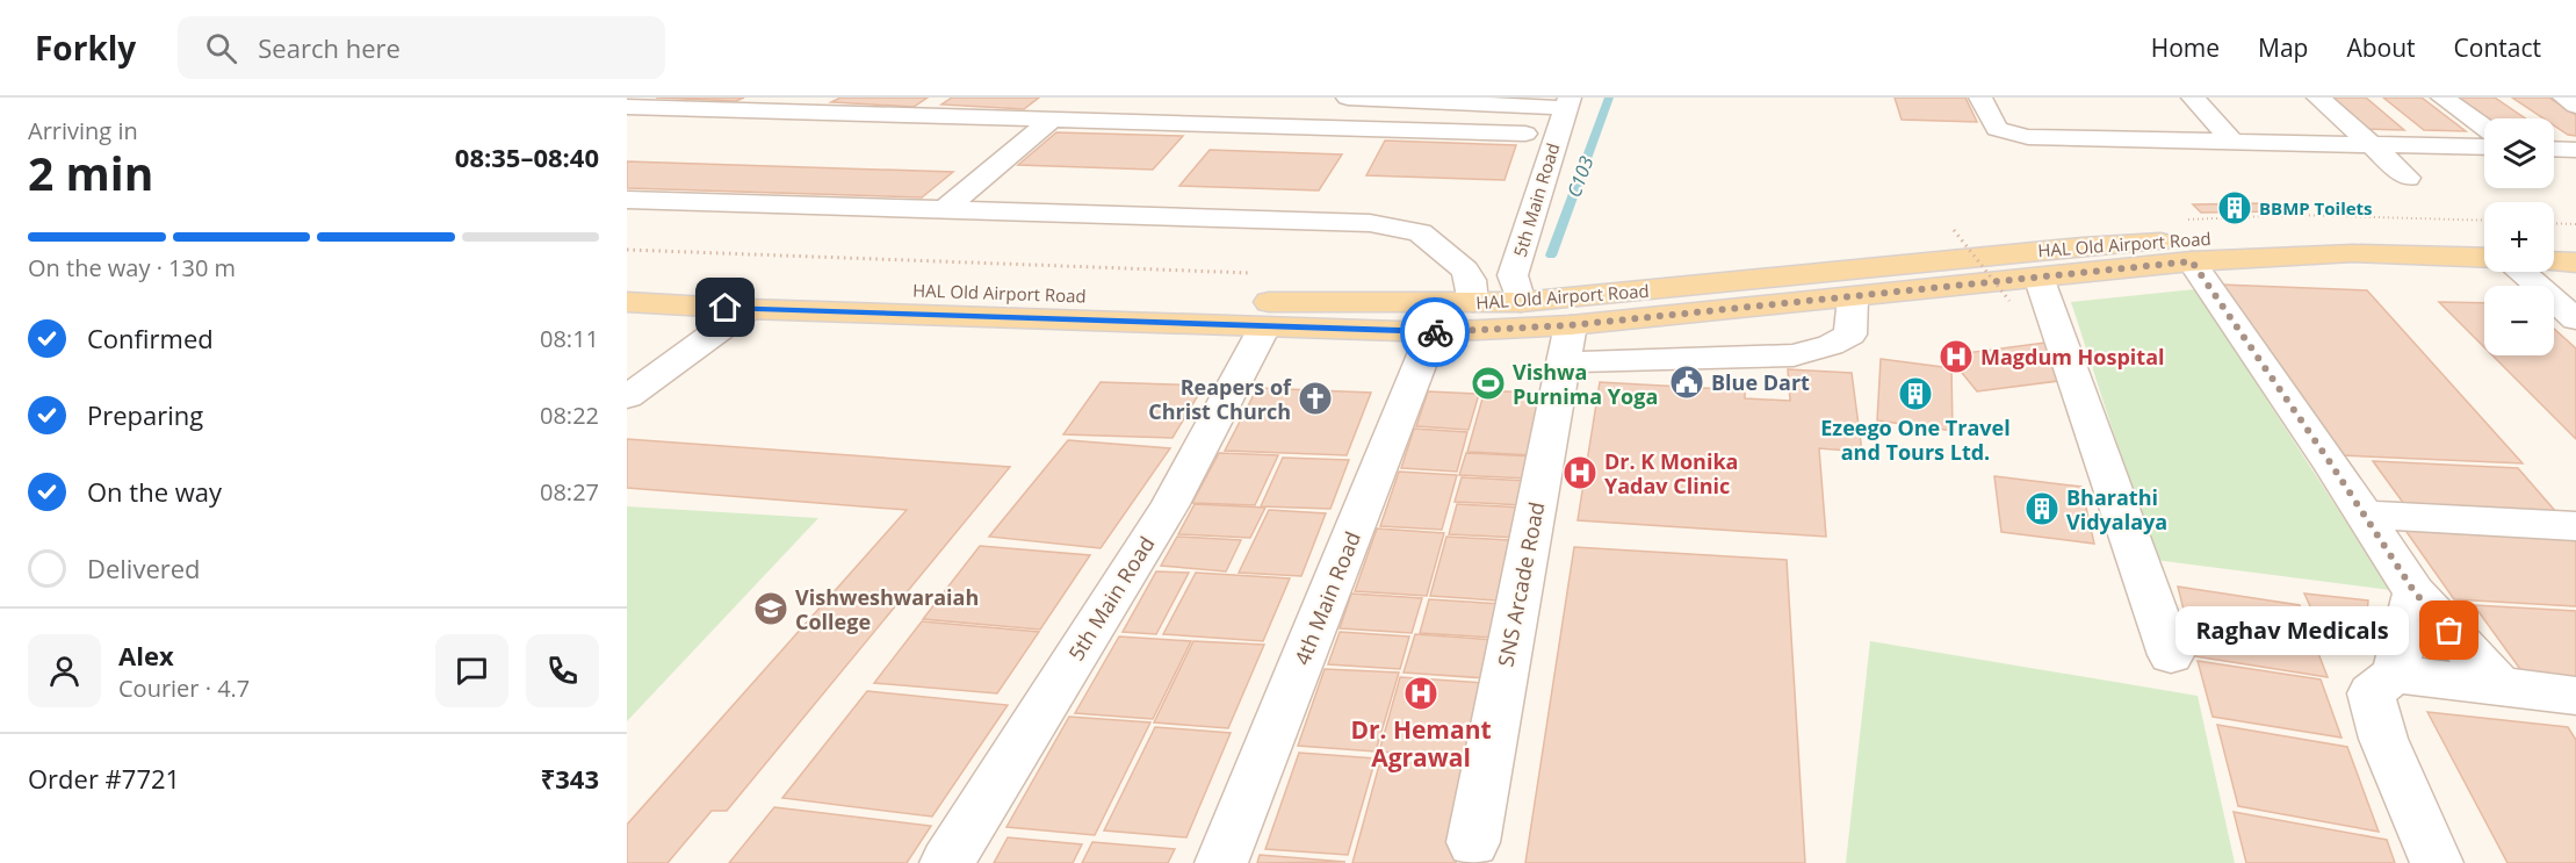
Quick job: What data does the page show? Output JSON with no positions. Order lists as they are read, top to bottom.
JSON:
{
  "streets": {
    "main road": ["HAL Old Airport Road"],
    "street": ["5th Main Road", "SNS Arcade Road", "4th Main Road"]
  },
  "crossings": [
    ["5th Main Road", "HAL Old Airport Road"],
    ["HAL Old Airport Road", "SNS Arcade Road"],
    ["HAL Old Airport Road", "4th Main Road"]
  ],
  "water": ["C103"],
  "places": {
    "building": ["BBMP Toilets", "Ezeego One Travel and Tours Ltd.", "Bharathi Vidyalaya"],
    "hospital": ["Magdum Hospital", "Dr. K Monika Yadav Clinic", "Dr. Hemant Agrawal"],
    "public building": ["Blue Dart"],
    "sports": ["Vishwa Purnima Yoga"],
    "church": ["Reapers of Christ Church"],
    "school or university": ["Vishweshwaraiah College"],
    "other": ["Raghav Medicals"]
  },
  "page": {
    "header": "Forkly",
    "search": "Search here",
    "nav": [
      "Home",
      "Map",
      "About",
      "Contact"
    ],
    "heading": ["2 min", "Arriving in", "08:35–08:40"],
    "panel": [
      "Alex",
      "Courier · 4.7",
      "Order #7721",
      "₹343"
    ],
    "map_buttons": ["+", "−"],
    "bar": "On the way · 130 m",
    "list": [
      ["Confirmed", "08:11"],
      ["Preparing", "08:22"],
      ["On the way", "08:27"],
      "Delivered"
    ],
    "bubble": "Raghav Medicals"
  }
}
